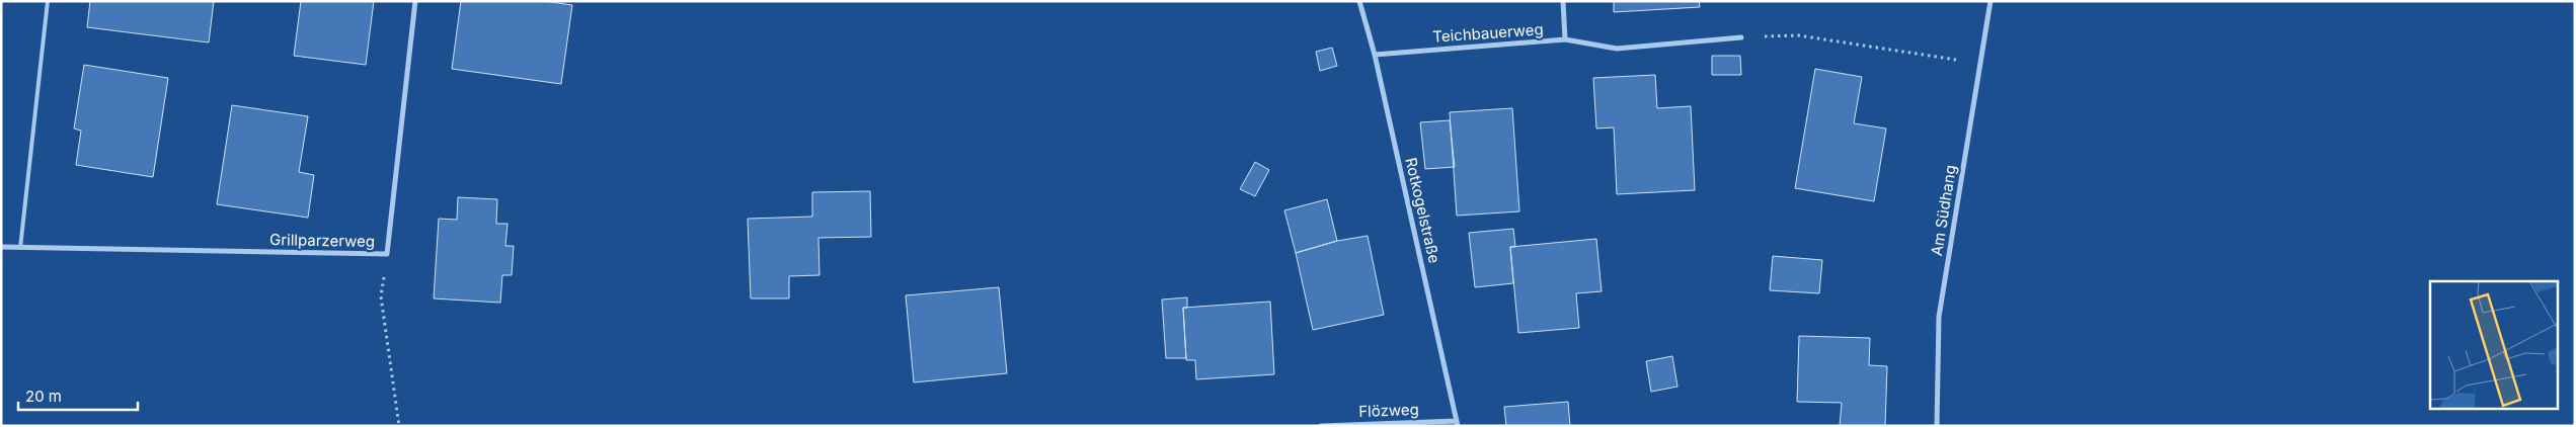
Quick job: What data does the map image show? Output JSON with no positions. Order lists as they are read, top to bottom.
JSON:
{
  "streets": {
    "street": [
      "Teichbauerweg",
      "Rotkogelstraße",
      "Am Südhang",
      "Grillparzerweg",
      "Flözweg"
    ]
  },
  "crossings": [
    ["Teichbauerweg", "Rotkogelstraße"],
    ["Rotkogelstraße", "Flözweg"]
  ],
  "scale_bar": "20 m"
}
